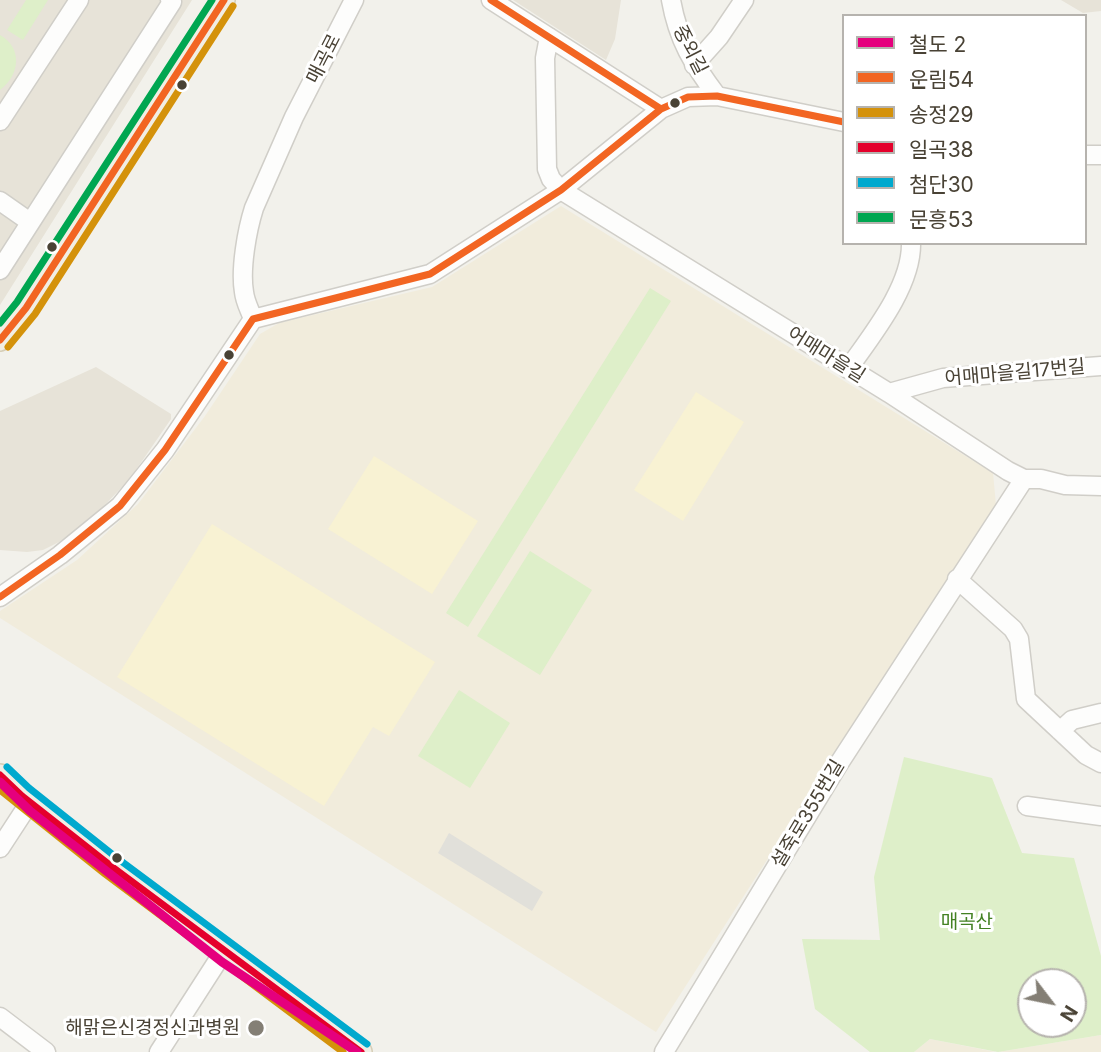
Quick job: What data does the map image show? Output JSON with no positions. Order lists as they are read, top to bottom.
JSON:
{
  "streets": {
    "street": [
      "중외길",
      "매곡로",
      "어매마을길",
      "어매마을길17번길",
      "설죽로355번길"
    ]
  },
  "crossings": [
    ["어매마을길", "어매마을길17번길"],
    ["어매마을길", "설죽로355번길"]
  ],
  "parks": ["매곡산"],
  "places": ["해맑은신경정신과병원"],
  "lines": [
    "transit line 운림54",
    "transit line 문흥53",
    "transit line 송정29",
    "transit line 첨단30",
    "transit line 일곡38",
    "rail line 2"
  ],
  "legend": [
    "철도 2",
    "운림54",
    "송정29",
    "일곡38",
    "첨단30",
    "문흥53"
  ],
  "north": "bottom right"
}
